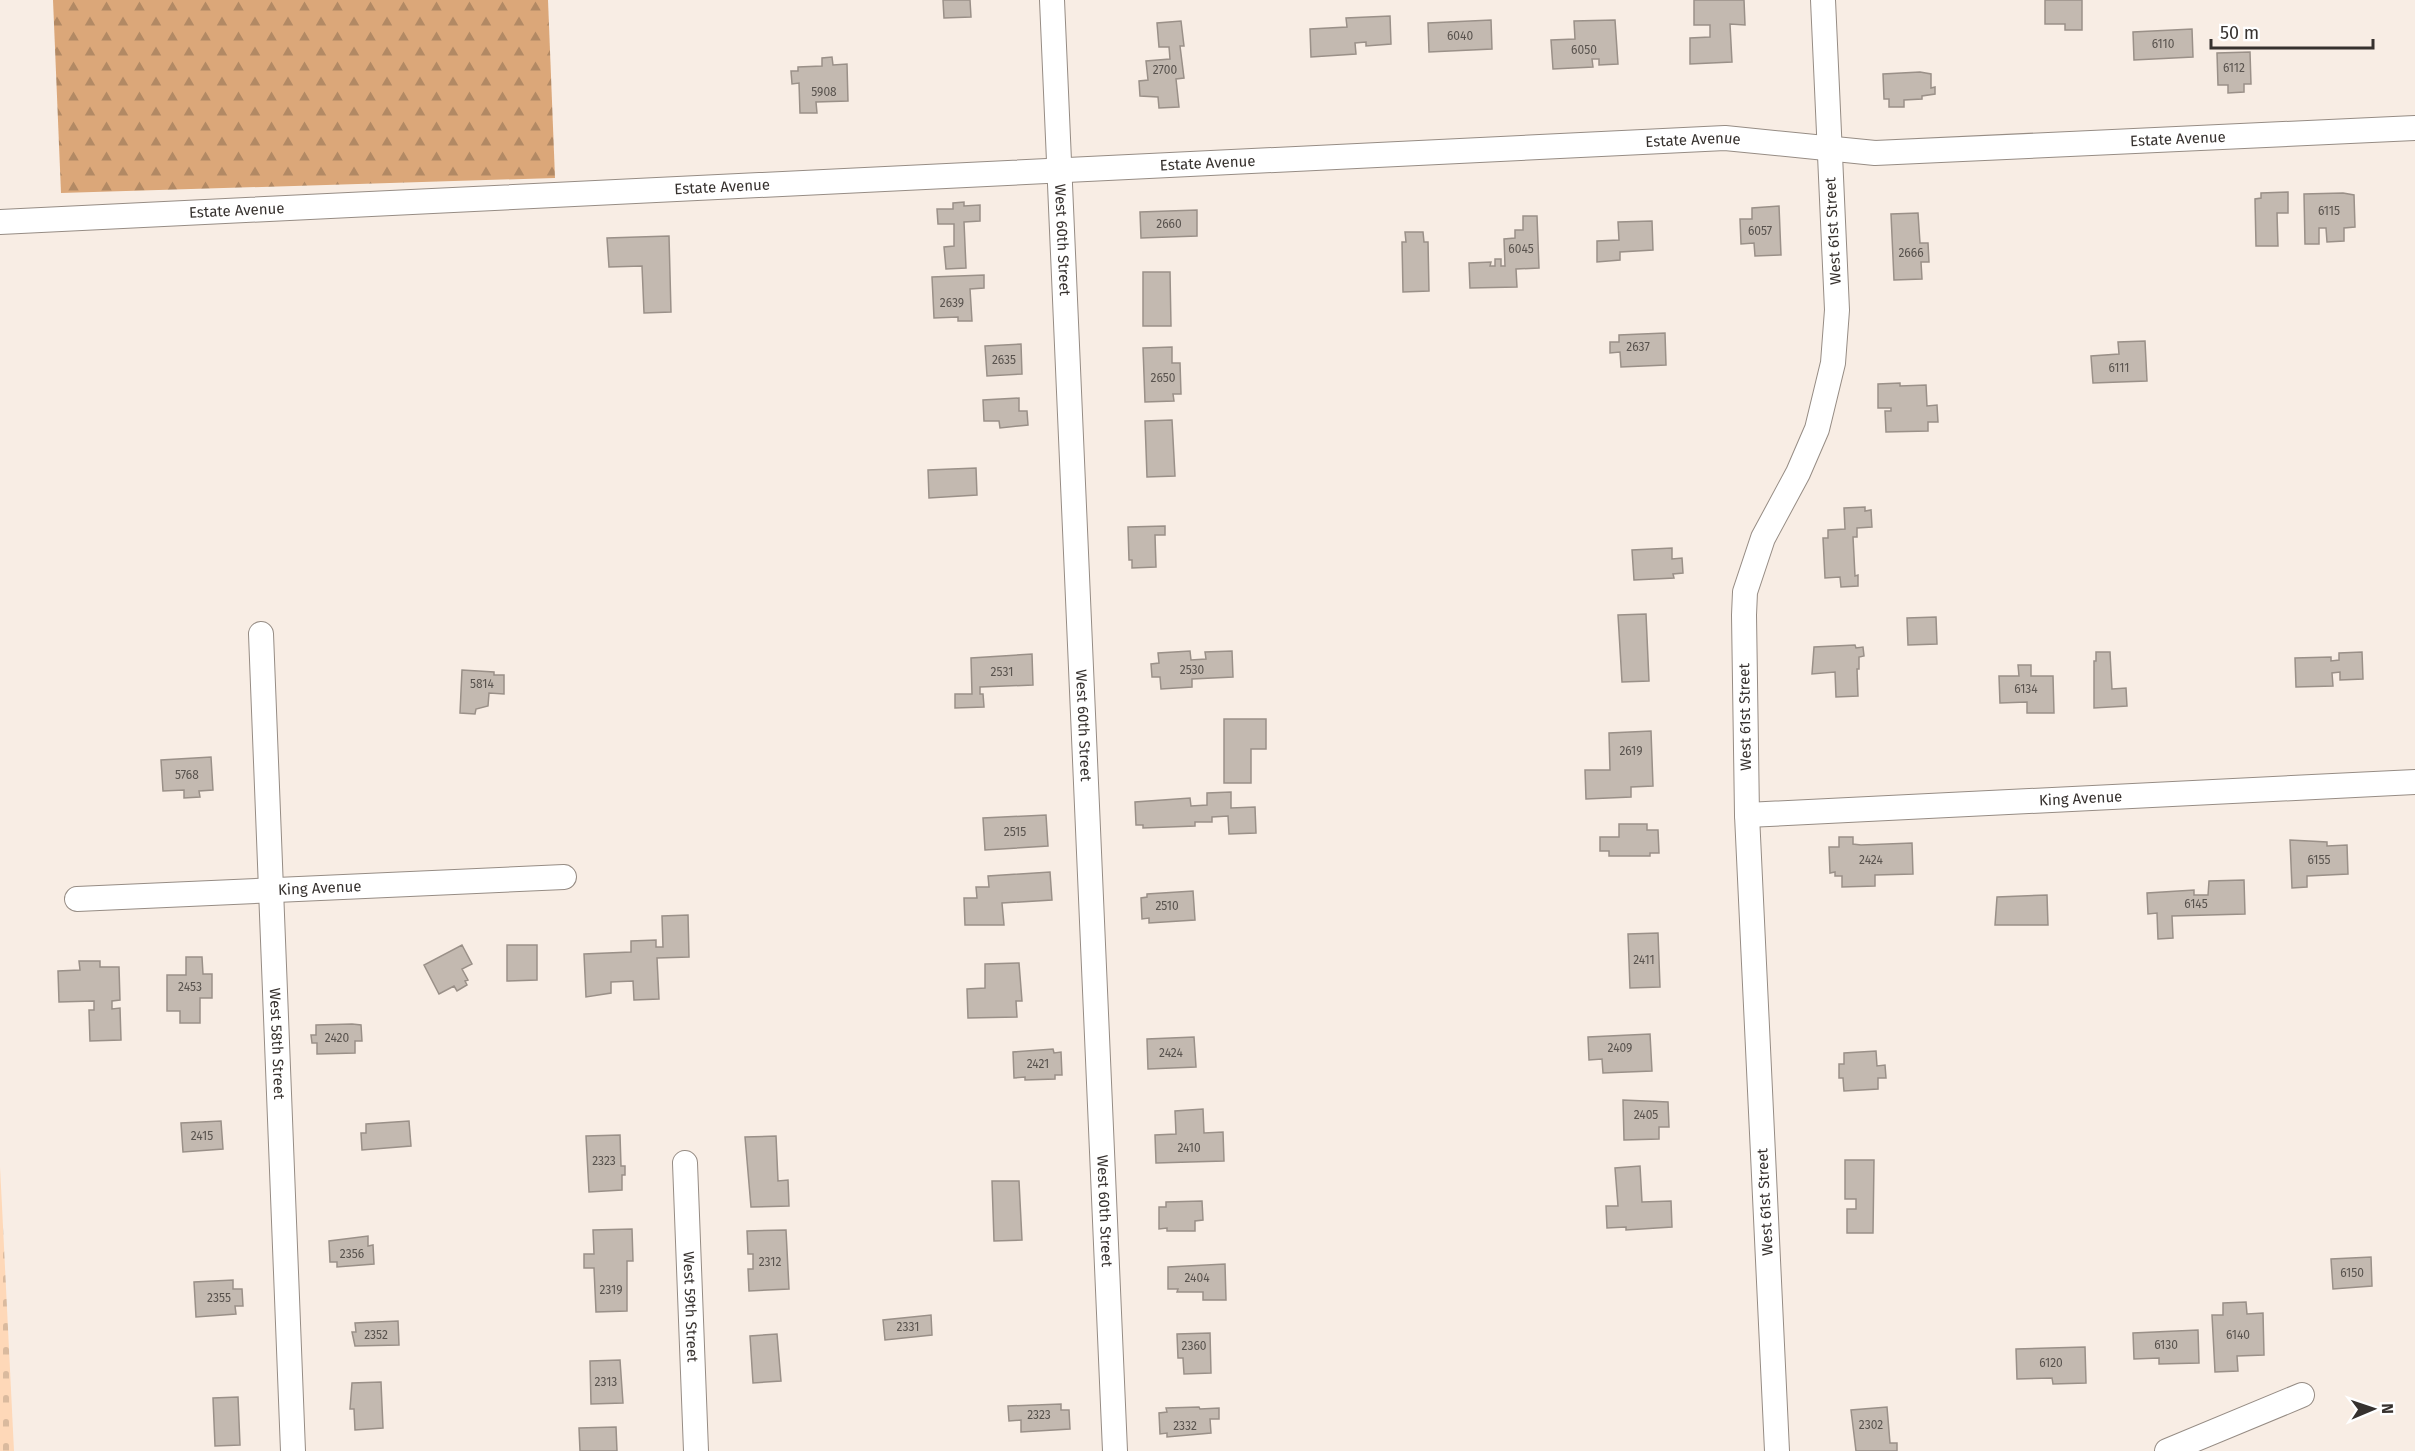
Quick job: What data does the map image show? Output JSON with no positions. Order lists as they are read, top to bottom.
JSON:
{
  "streets": {
    "street": [
      "Estate Avenue",
      "West 61st Street",
      "West 60th Street",
      "King Avenue",
      "West 58th Street",
      "West 59th Street"
    ]
  },
  "crossings": [
    ["Estate Avenue", "West 61st Street"],
    ["Estate Avenue", "West 60th Street"],
    ["West 61st Street", "King Avenue"],
    ["King Avenue", "West 58th Street"]
  ],
  "house_numbers": [
    "6040",
    "6110",
    "6050",
    "6112",
    "2700",
    "5908",
    "6115",
    "2660",
    "6057",
    "6045",
    "2666",
    "2639",
    "2637",
    "2635",
    "6111",
    "2650",
    "2530",
    "2531",
    "5814",
    "6134",
    "2619",
    "5768",
    "2515",
    "2424",
    "6155",
    "6145",
    "2510",
    "2411",
    "2453",
    "2420",
    "2409",
    "2424",
    "2421",
    "2405",
    "2415",
    "2410",
    "2323",
    "2356",
    "2312",
    "6150",
    "2404",
    "2319",
    "2355",
    "2331",
    "2352",
    "6140",
    "6130",
    "2360",
    "6120",
    "2313",
    "2323",
    "2302",
    "2332"
  ],
  "scale_bar": "50 m",
  "north": "right"
}
